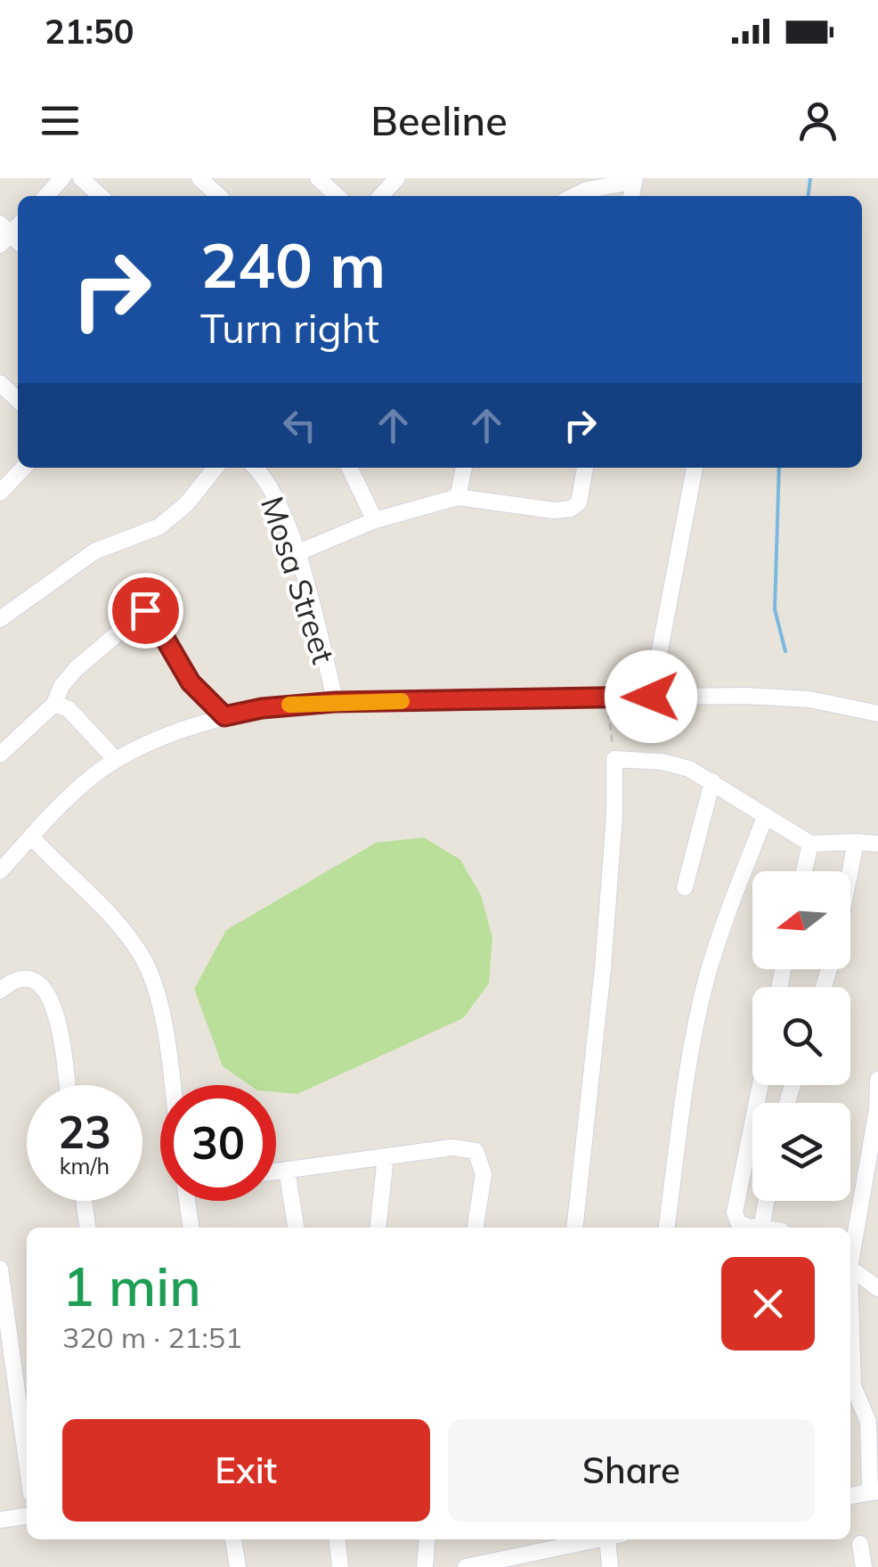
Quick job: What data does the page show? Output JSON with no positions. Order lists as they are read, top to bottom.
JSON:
{
  "streets": {
    "street": ["Mosa Street"]
  },
  "north": "left",
  "page": {
    "status": "21:50",
    "header": "Beeline",
    "turn": ["240 m", "Turn right"],
    "speed": "23 km/h",
    "limit": "30",
    "heading": ["1 min", "320 m · 21:51"],
    "buttons": ["Exit", "Share"]
  }
}
